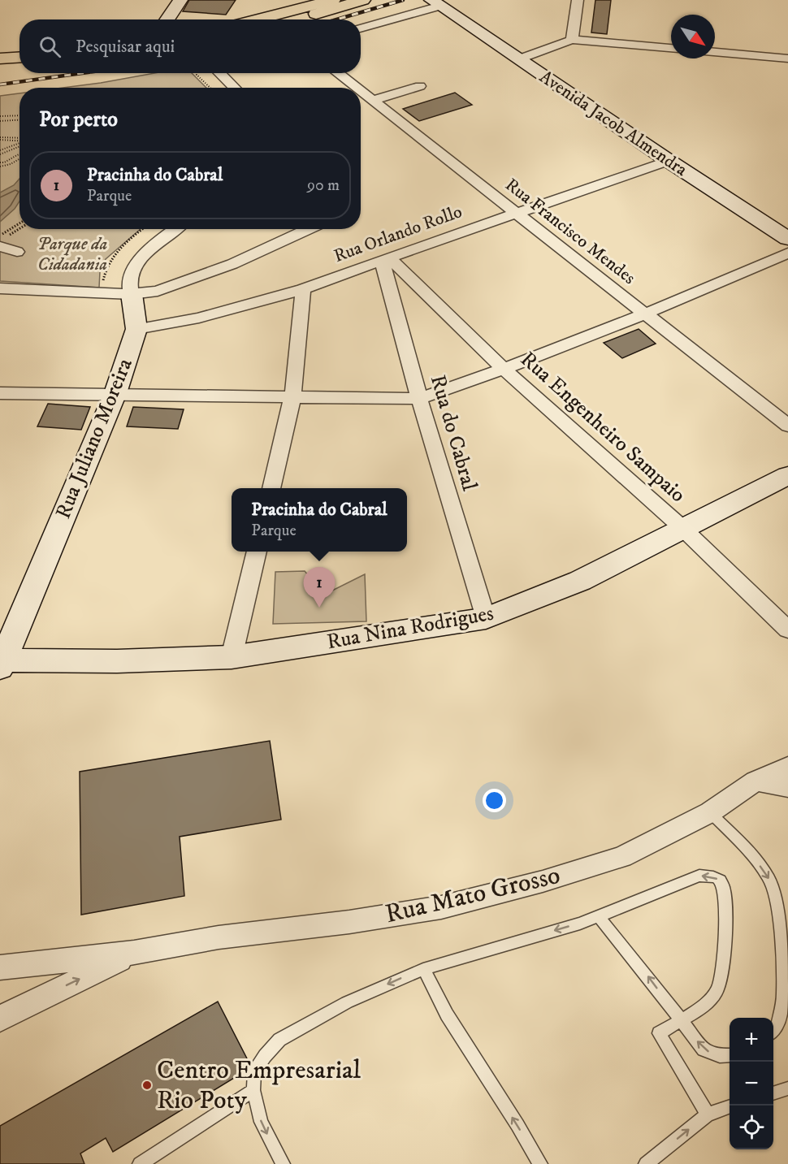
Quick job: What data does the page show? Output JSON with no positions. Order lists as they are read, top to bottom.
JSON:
{
  "streets": {
    "street": [
      "Avenida Jacob Almendra",
      "Rua Francisco Mendes",
      "Rua Orlando Rollo",
      "Rua Engenheiro Sampaio",
      "Rua do Cabral",
      "Rua Juliano Moreira",
      "Rua Nina Rodrigues",
      "Rua Mato Grosso"
    ]
  },
  "crossings": [
    ["Avenida Jacob Almendra", "Rua Orlando Rollo"],
    ["Rua Francisco Mendes", "Rua Orlando Rollo"],
    ["Rua Orlando Rollo", "Rua Engenheiro Sampaio"],
    ["Rua Orlando Rollo", "Rua do Cabral"],
    ["Rua Orlando Rollo", "Rua Juliano Moreira"],
    ["Rua Engenheiro Sampaio", "Rua do Cabral"],
    ["Rua Engenheiro Sampaio", "Rua Nina Rodrigues"],
    ["Rua do Cabral", "Rua Nina Rodrigues"],
    ["Rua Juliano Moreira", "Rua Nina Rodrigues"]
  ],
  "parks": ["Parque da Cidadania"],
  "places": ["Centro Empresarial Rio Poty"],
  "north": "bottom right",
  "page": {
    "search": "Pesquisar aqui",
    "heading": "Por perto",
    "list": [
      {
        "mark": "1",
        "name": "Pracinha do Cabral",
        "note": "Parque",
        "value": "90 m"
      }
    ],
    "popup": ["Pracinha do Cabral", "Parque"],
    "pins": "1",
    "map_buttons": ["+", "−"]
  }
}
